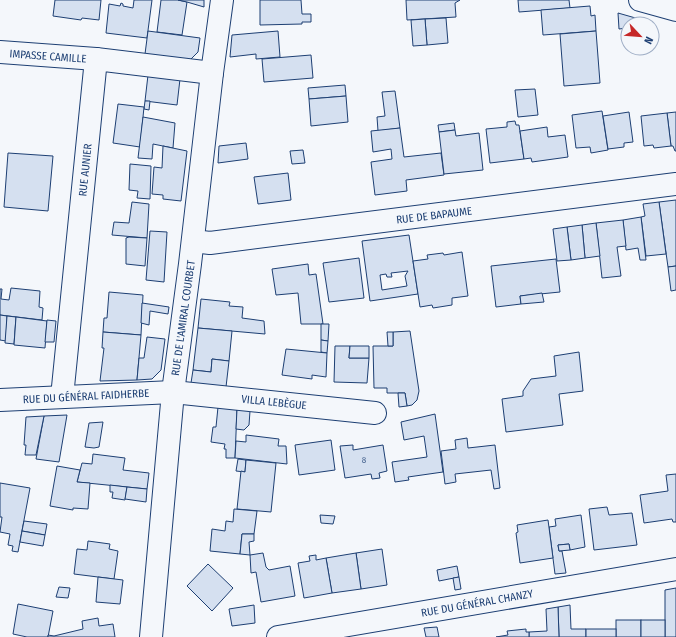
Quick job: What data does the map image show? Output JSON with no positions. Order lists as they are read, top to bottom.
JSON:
{
  "streets": {
    "street": [
      "IMPASSE CAMILLE",
      "RUE AUNIER",
      "RUE DE BAPAUME",
      "RUE DE L'AMIRAL COURBET",
      "RUE DU GÉNÉRAL FAIDHERBE",
      "VILLA LEBÈGUE",
      "RUE DU GÉNÉRAL CHANZY"
    ]
  },
  "crossings": [
    ["IMPASSE CAMILLE", "RUE AUNIER"],
    ["RUE AUNIER", "RUE DU GÉNÉRAL FAIDHERBE"],
    ["RUE DE BAPAUME", "RUE DE L'AMIRAL COURBET"],
    ["RUE DE L'AMIRAL COURBET", "RUE DU GÉNÉRAL FAIDHERBE"],
    ["RUE DE L'AMIRAL COURBET", "VILLA LEBÈGUE"],
    ["RUE DU GÉNÉRAL FAIDHERBE", "VILLA LEBÈGUE"]
  ],
  "house_numbers": ["8"],
  "north": "bottom right"
}
